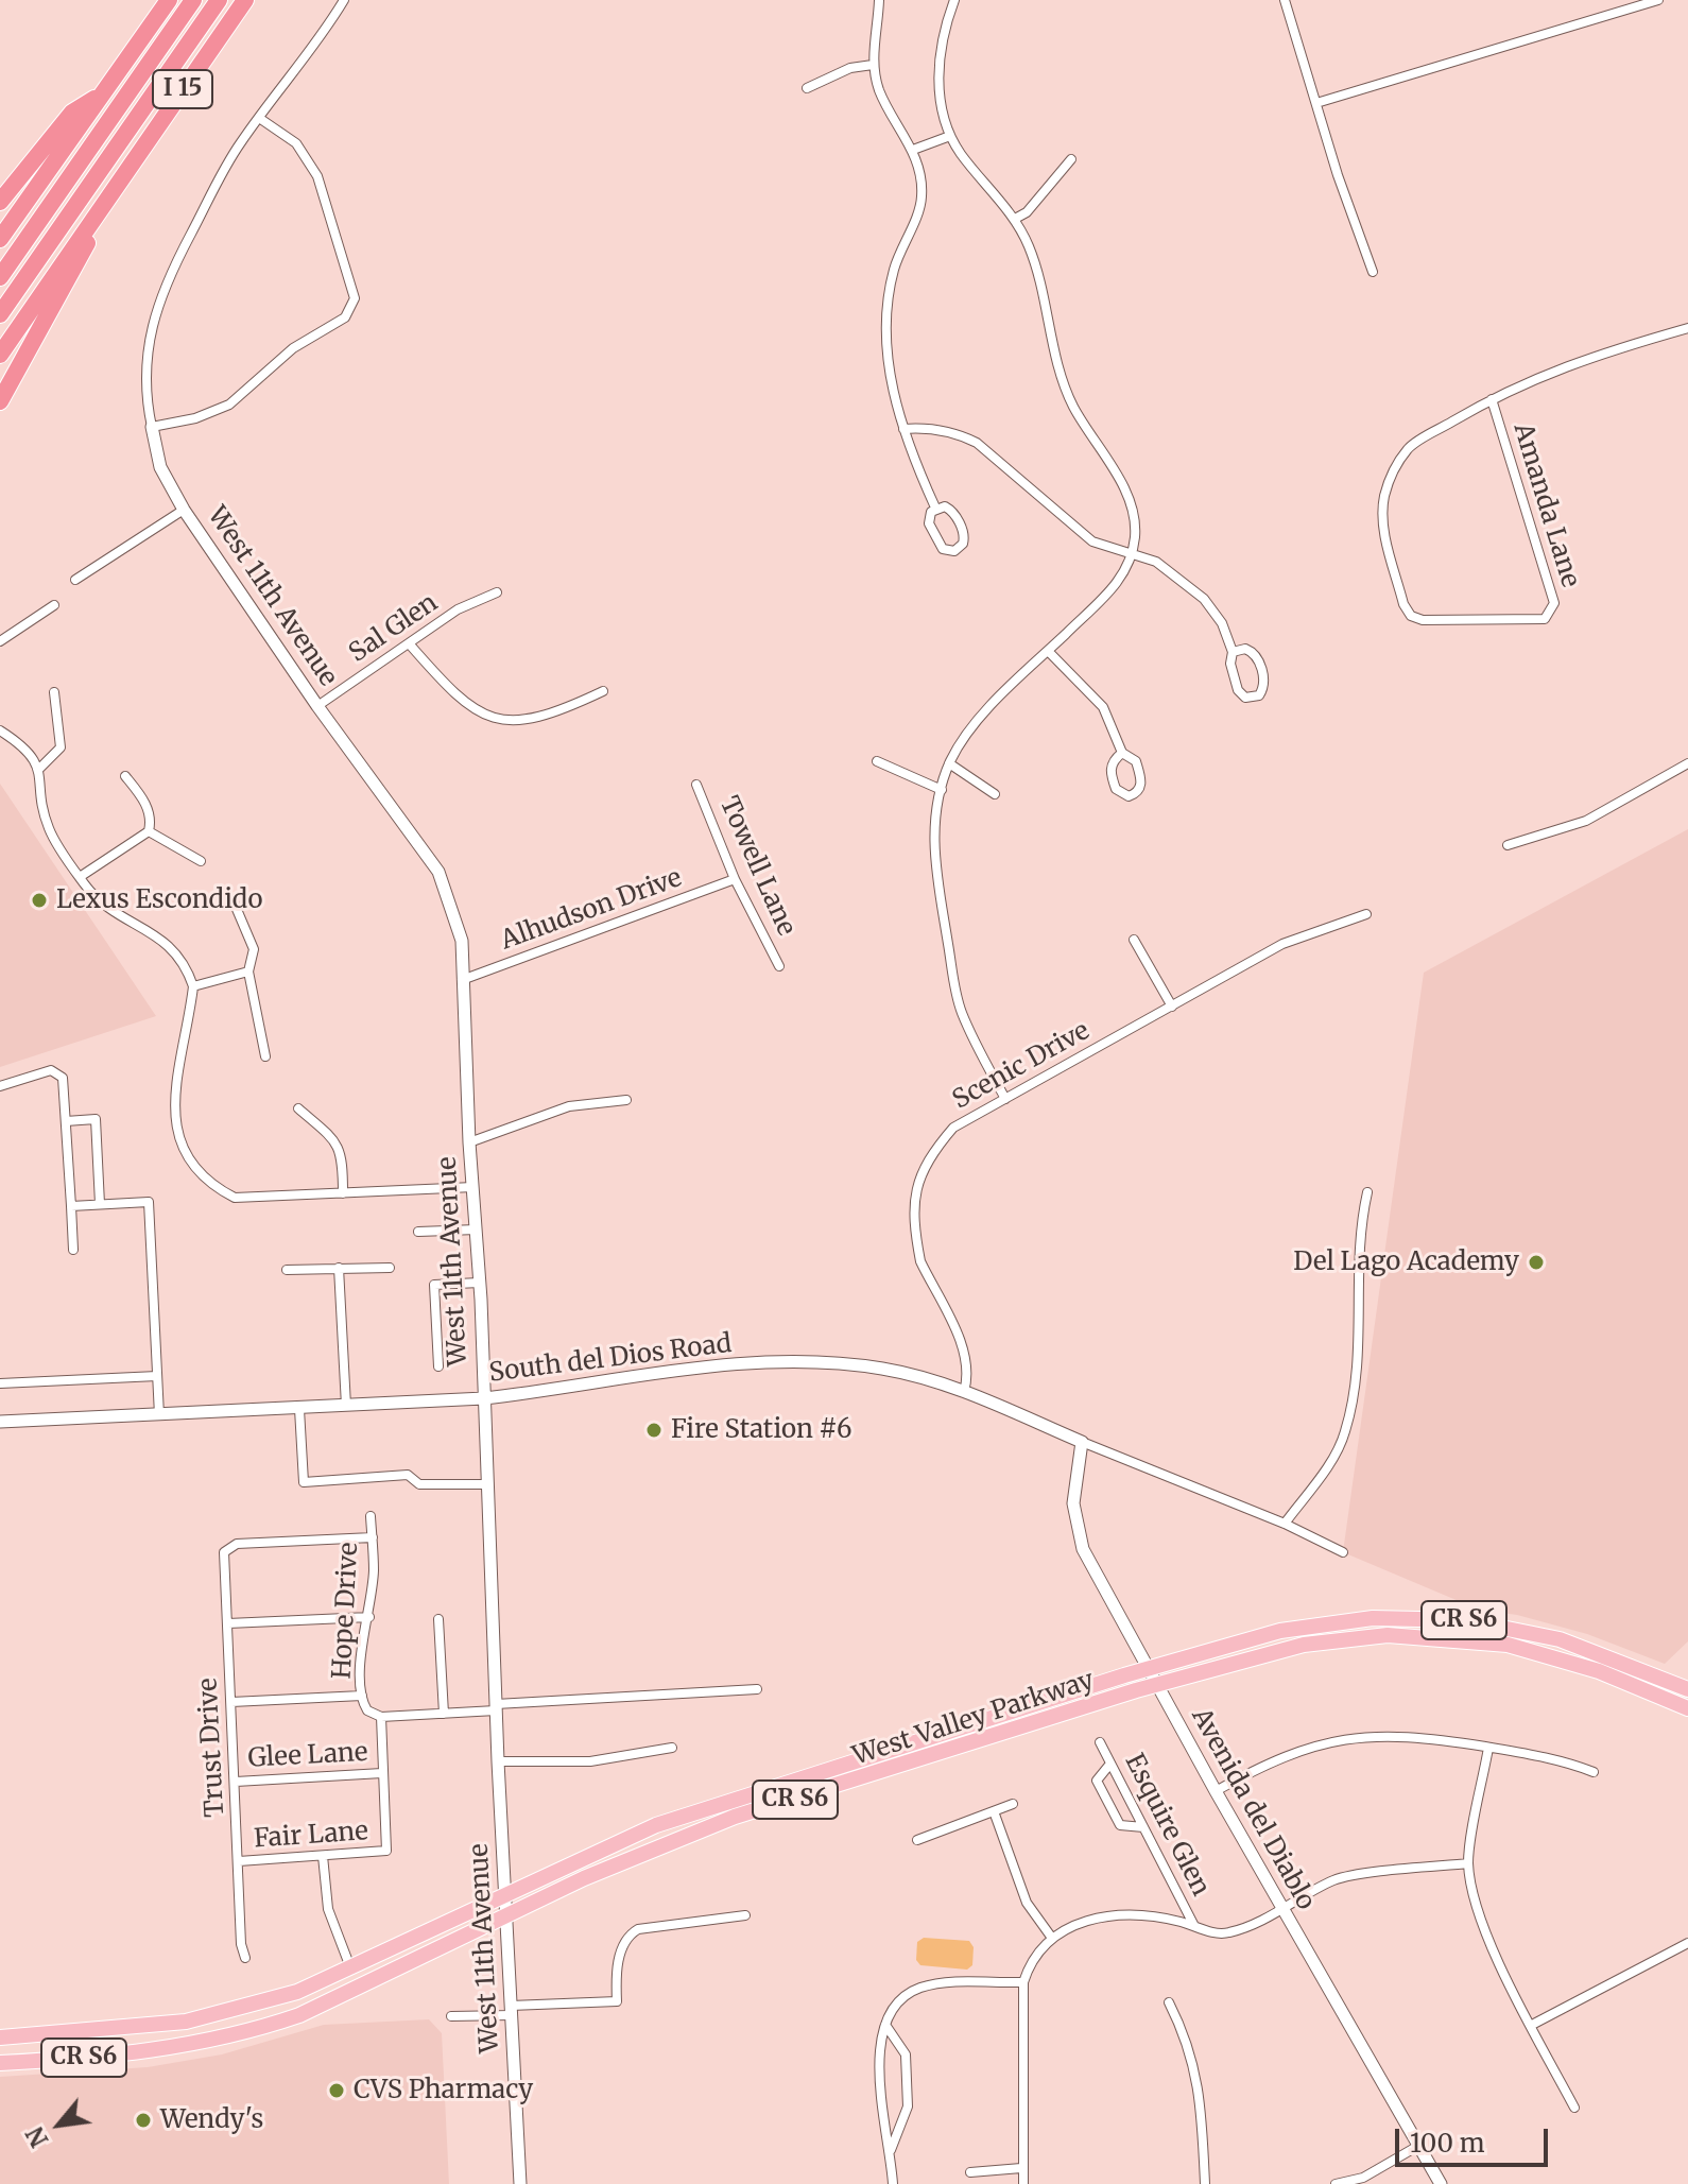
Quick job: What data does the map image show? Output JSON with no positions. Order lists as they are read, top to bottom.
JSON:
{
  "streets": {
    "highway": ["I 15"],
    "main road": ["CR S6", "West Valley Parkway"],
    "street": [
      "Amanda Lane",
      "West 11th Avenue",
      "Sal Glen",
      "Towell Lane",
      "Alhudson Drive",
      "Scenic Drive",
      "South del Dios Road",
      "Hope Drive",
      "Trust Drive",
      "Glee Lane",
      "Avenida del Diablo",
      "Esquire Glen",
      "Fair Lane"
    ]
  },
  "crossings": [
    ["West 11th Avenue", "Sal Glen"],
    ["West 11th Avenue", "Alhudson Drive"],
    ["West 11th Avenue", "South del Dios Road"],
    ["West 11th Avenue", "West Valley Parkway"],
    ["Towell Lane", "Alhudson Drive"],
    ["Scenic Drive", "South del Dios Road"],
    ["South del Dios Road", "Avenida del Diablo"],
    ["Hope Drive", "Trust Drive"],
    ["West Valley Parkway", "Avenida del Diablo"],
    ["Trust Drive", "Glee Lane"],
    ["Trust Drive", "Fair Lane"],
    ["Glee Lane", "Fair Lane"]
  ],
  "places": [
    "Lexus Escondido",
    "Del Lago Academy",
    "Fire Station #6",
    "CVS Pharmacy",
    "Wendy's"
  ],
  "scale_bar": "100 m",
  "north": "bottom left"
}
